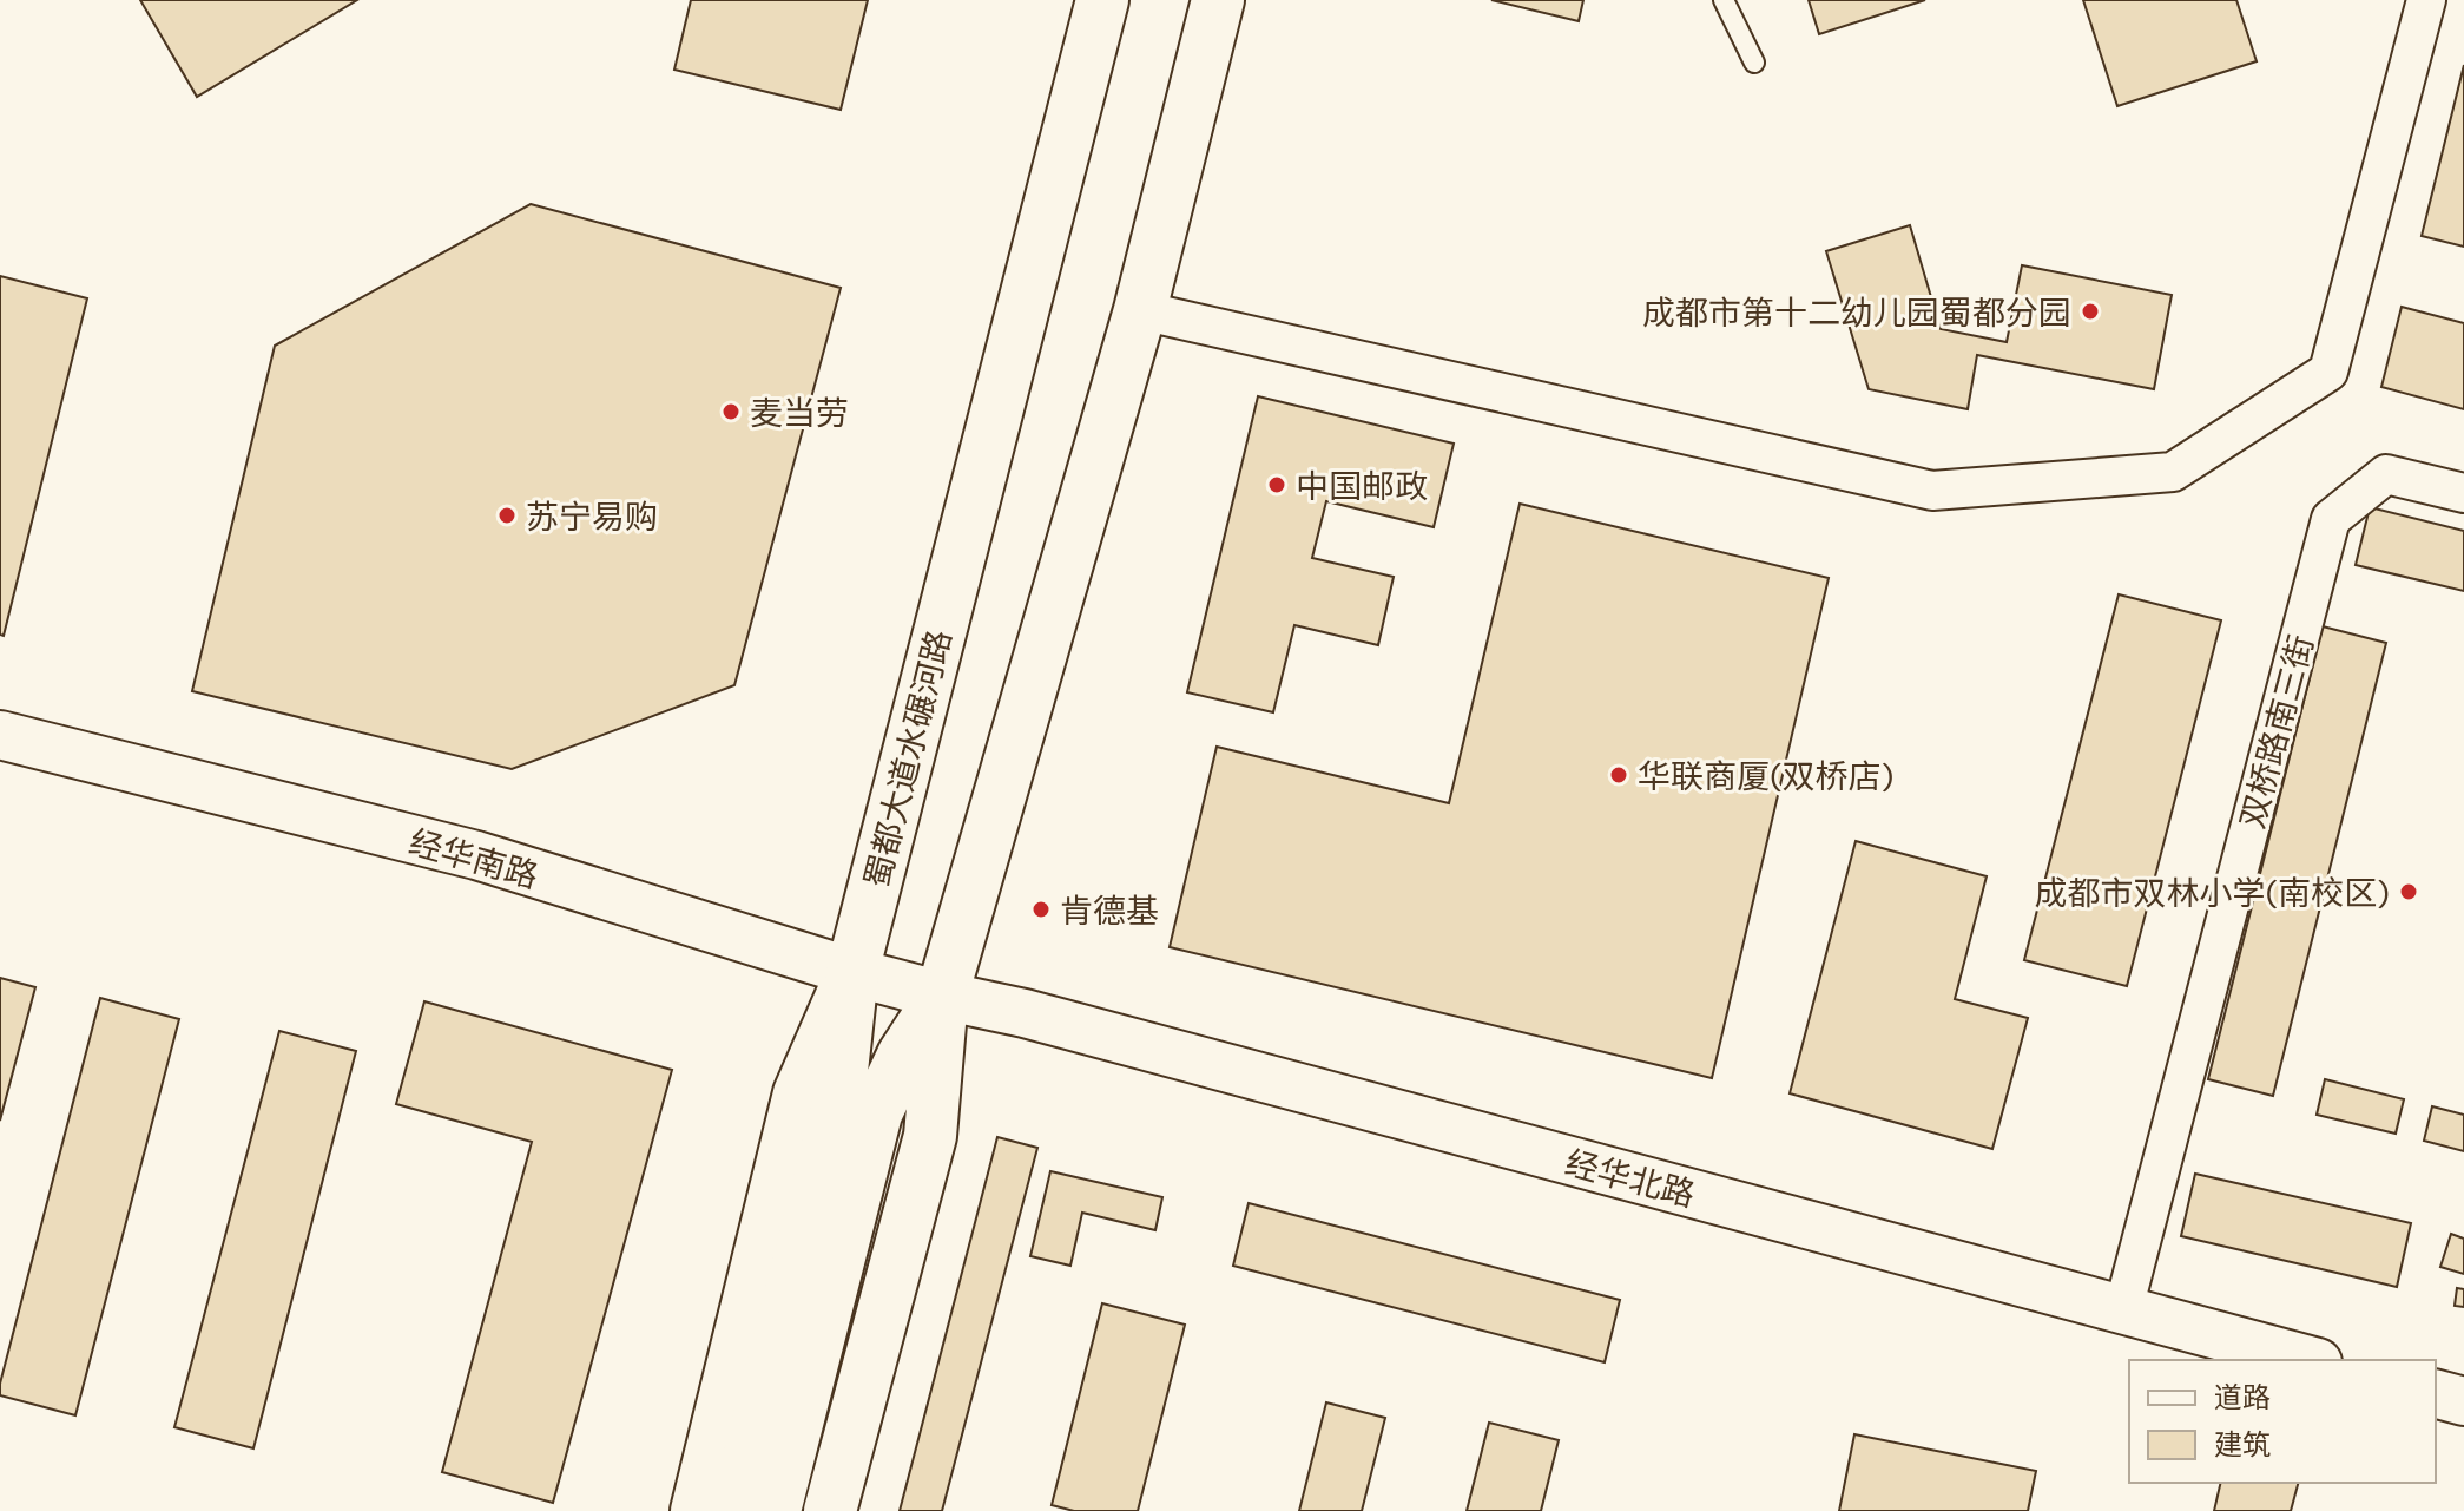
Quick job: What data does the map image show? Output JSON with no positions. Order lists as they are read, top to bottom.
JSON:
{
  "streets": {
    "main road": ["蜀都大道水碾河路"],
    "street": ["双桥路南三街", "经华南路", "经华北路"]
  },
  "crossings": [
    ["双桥路南三街", "经华北路"],
    ["蜀都大道水碾河路", "经华南路"],
    ["经华南路", "经华北路"]
  ],
  "places": [
    "成都市第十二幼儿园蜀都分园",
    "麦当劳",
    "中国邮政",
    "苏宁易购",
    "华联商厦(双桥店)",
    "成都市双林小学(南校区)",
    "肯德基"
  ],
  "legend": ["道路", "建筑"]
}
